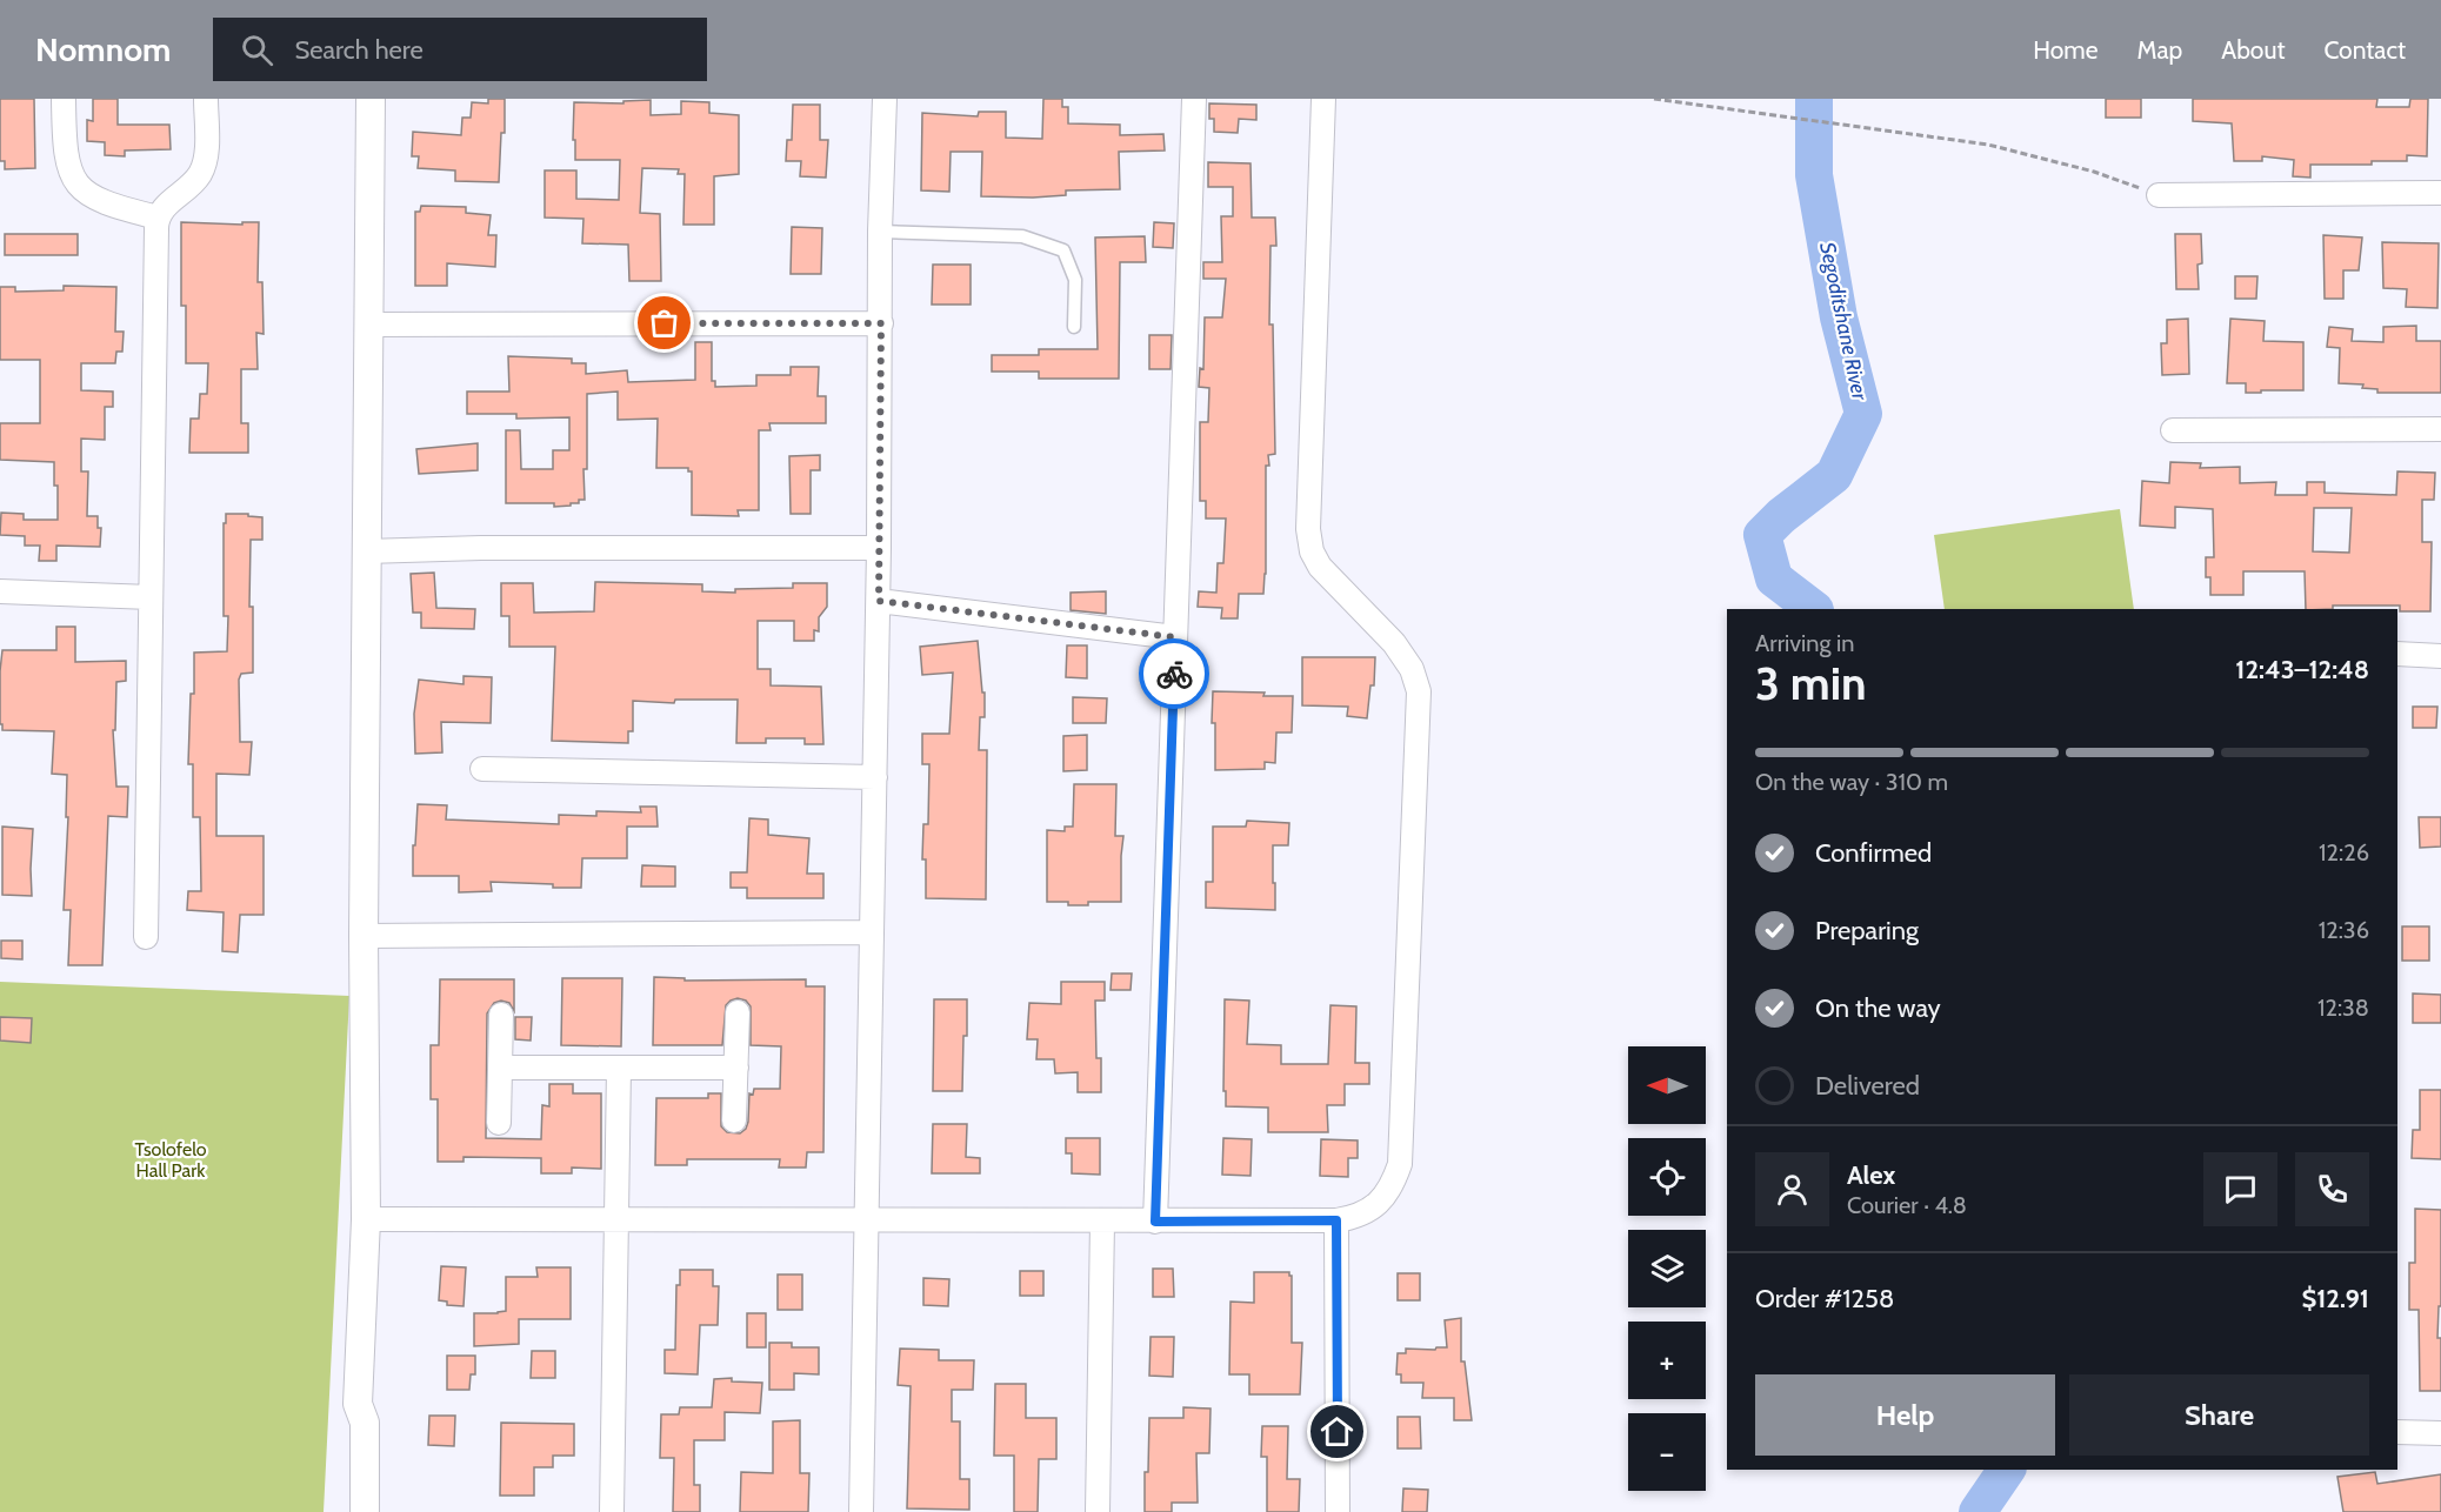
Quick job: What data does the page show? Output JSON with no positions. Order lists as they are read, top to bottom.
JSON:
{
  "water": ["Segoditshane River"],
  "parks": ["Tsolofelo Hall Park"],
  "north": "left",
  "page": {
    "header": "Nomnom",
    "search": "Search here",
    "nav": [
      "Home",
      "Map",
      "About",
      "Contact"
    ],
    "heading": ["3 min", "Arriving in", "12:43–12:48"],
    "panel": [
      "Alex",
      "Courier · 4.8",
      "Order #1258",
      "$12.91"
    ],
    "bar": "On the way · 310 m",
    "list": [
      ["Confirmed", "12:26"],
      ["Preparing", "12:36"],
      ["On the way", "12:38"],
      "Delivered"
    ],
    "map_buttons": ["+", "−"],
    "buttons": ["Help", "Share"]
  }
}
